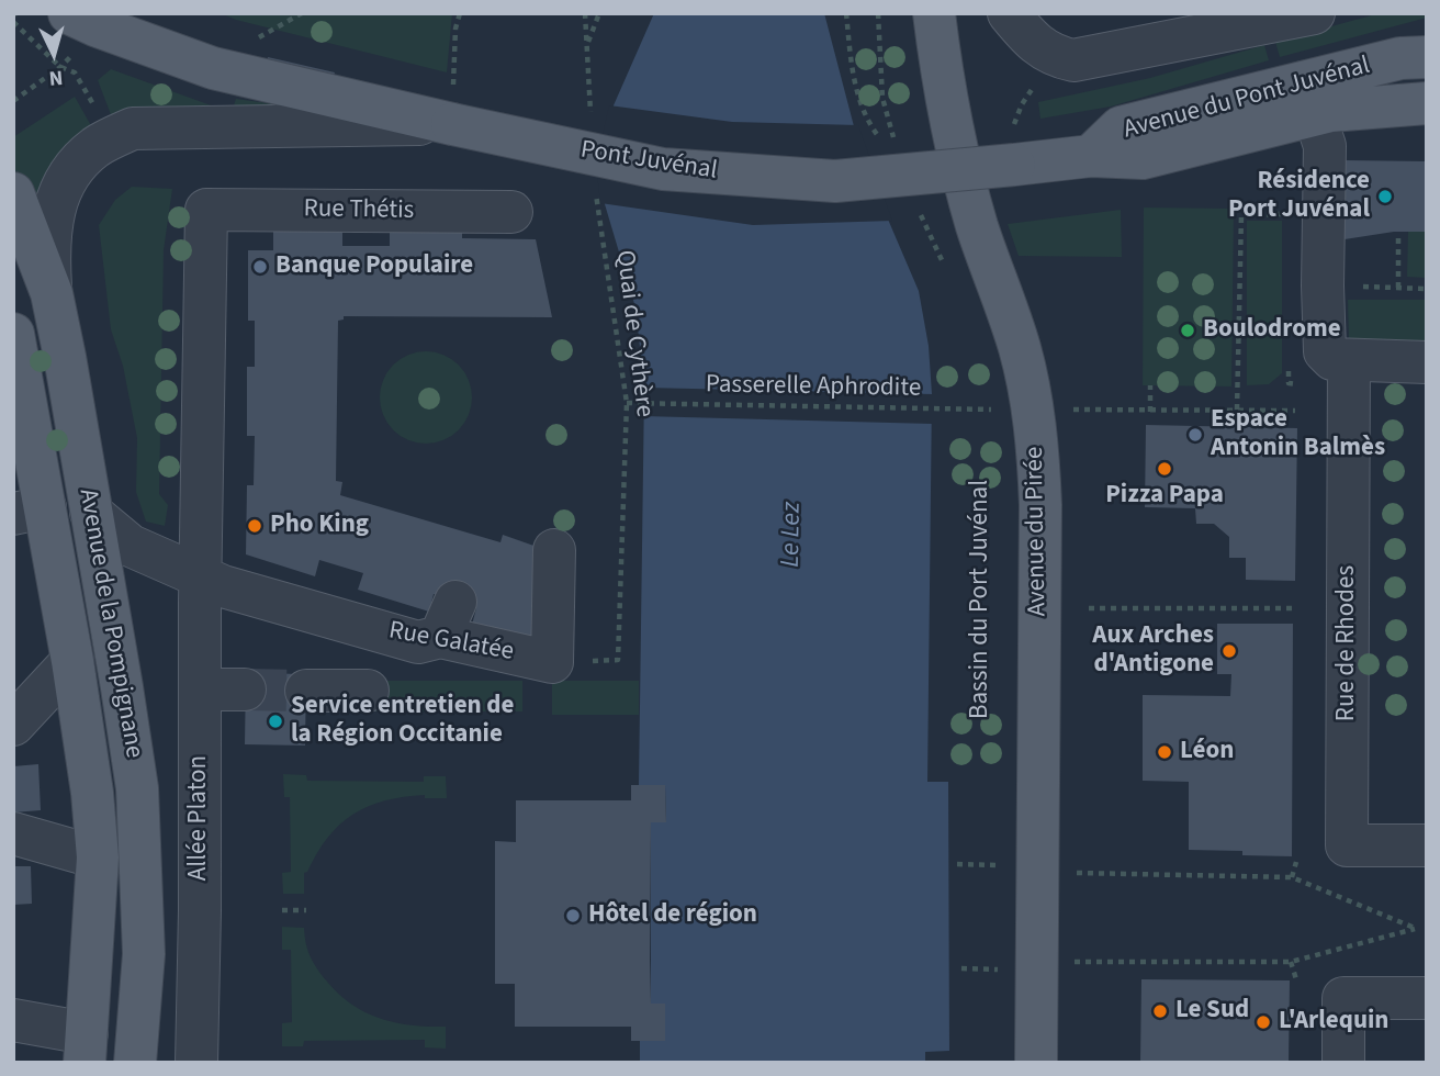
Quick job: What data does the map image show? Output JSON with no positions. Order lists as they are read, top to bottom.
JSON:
{
  "streets": {
    "main road": [
      "Avenue du Pont Juvénal",
      "Pont Juvénal",
      "Avenue du Pirée",
      "Avenue de la Pompignane"
    ],
    "street": [
      "Rue Thétis",
      "Rue Galatée",
      "Rue de Rhodes",
      "Allée Platon"
    ],
    "path": ["Quai de Cythère", "Passerelle Aphrodite"]
  },
  "crossings": [
    ["Avenue du Pont Juvénal", "Pont Juvénal"],
    ["Rue Thétis", "Allée Platon"],
    ["Quai de Cythère", "Passerelle Aphrodite"],
    ["Rue Galatée", "Allée Platon"]
  ],
  "water": ["Le Lez"],
  "places": [
    "Résidence Port Juvénal",
    "Banque Populaire",
    "Boulodrome",
    "Espace Antonin Balmès",
    "Pizza Papa",
    "Pho King",
    "Aux Arches d'Antigone",
    "Service entretien de la Région Occitanie",
    "Léon",
    "Hôtel de région",
    "Le Sud",
    "L'Arlequin"
  ],
  "north": "bottom"
}
